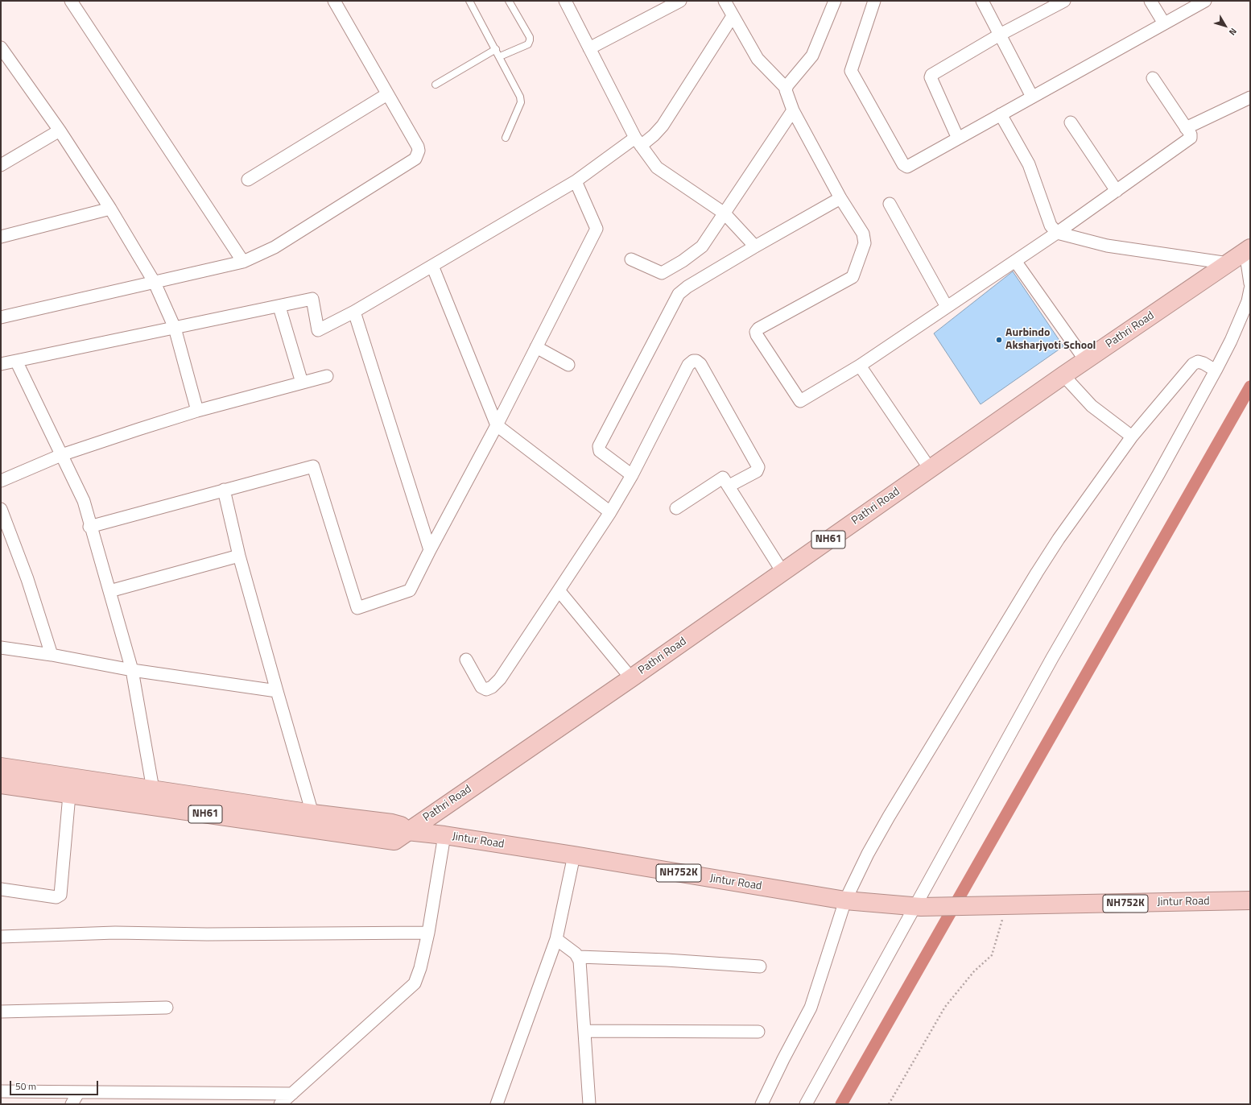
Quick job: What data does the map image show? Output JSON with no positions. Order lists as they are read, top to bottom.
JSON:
{
  "streets": {
    "highway": [
      "Pathri Road",
      "NH61",
      "Jintur Road",
      "NH752K"
    ]
  },
  "crossings": [
    ["Pathri Road", "NH61"],
    ["Pathri Road", "NH752K"],
    ["NH61", "NH752K"],
    ["Jintur Road", "NH752K"]
  ],
  "places": ["Aurbindo Aksharjyoti School"],
  "scale_bar": "50 m",
  "north": "bottom right"
}
